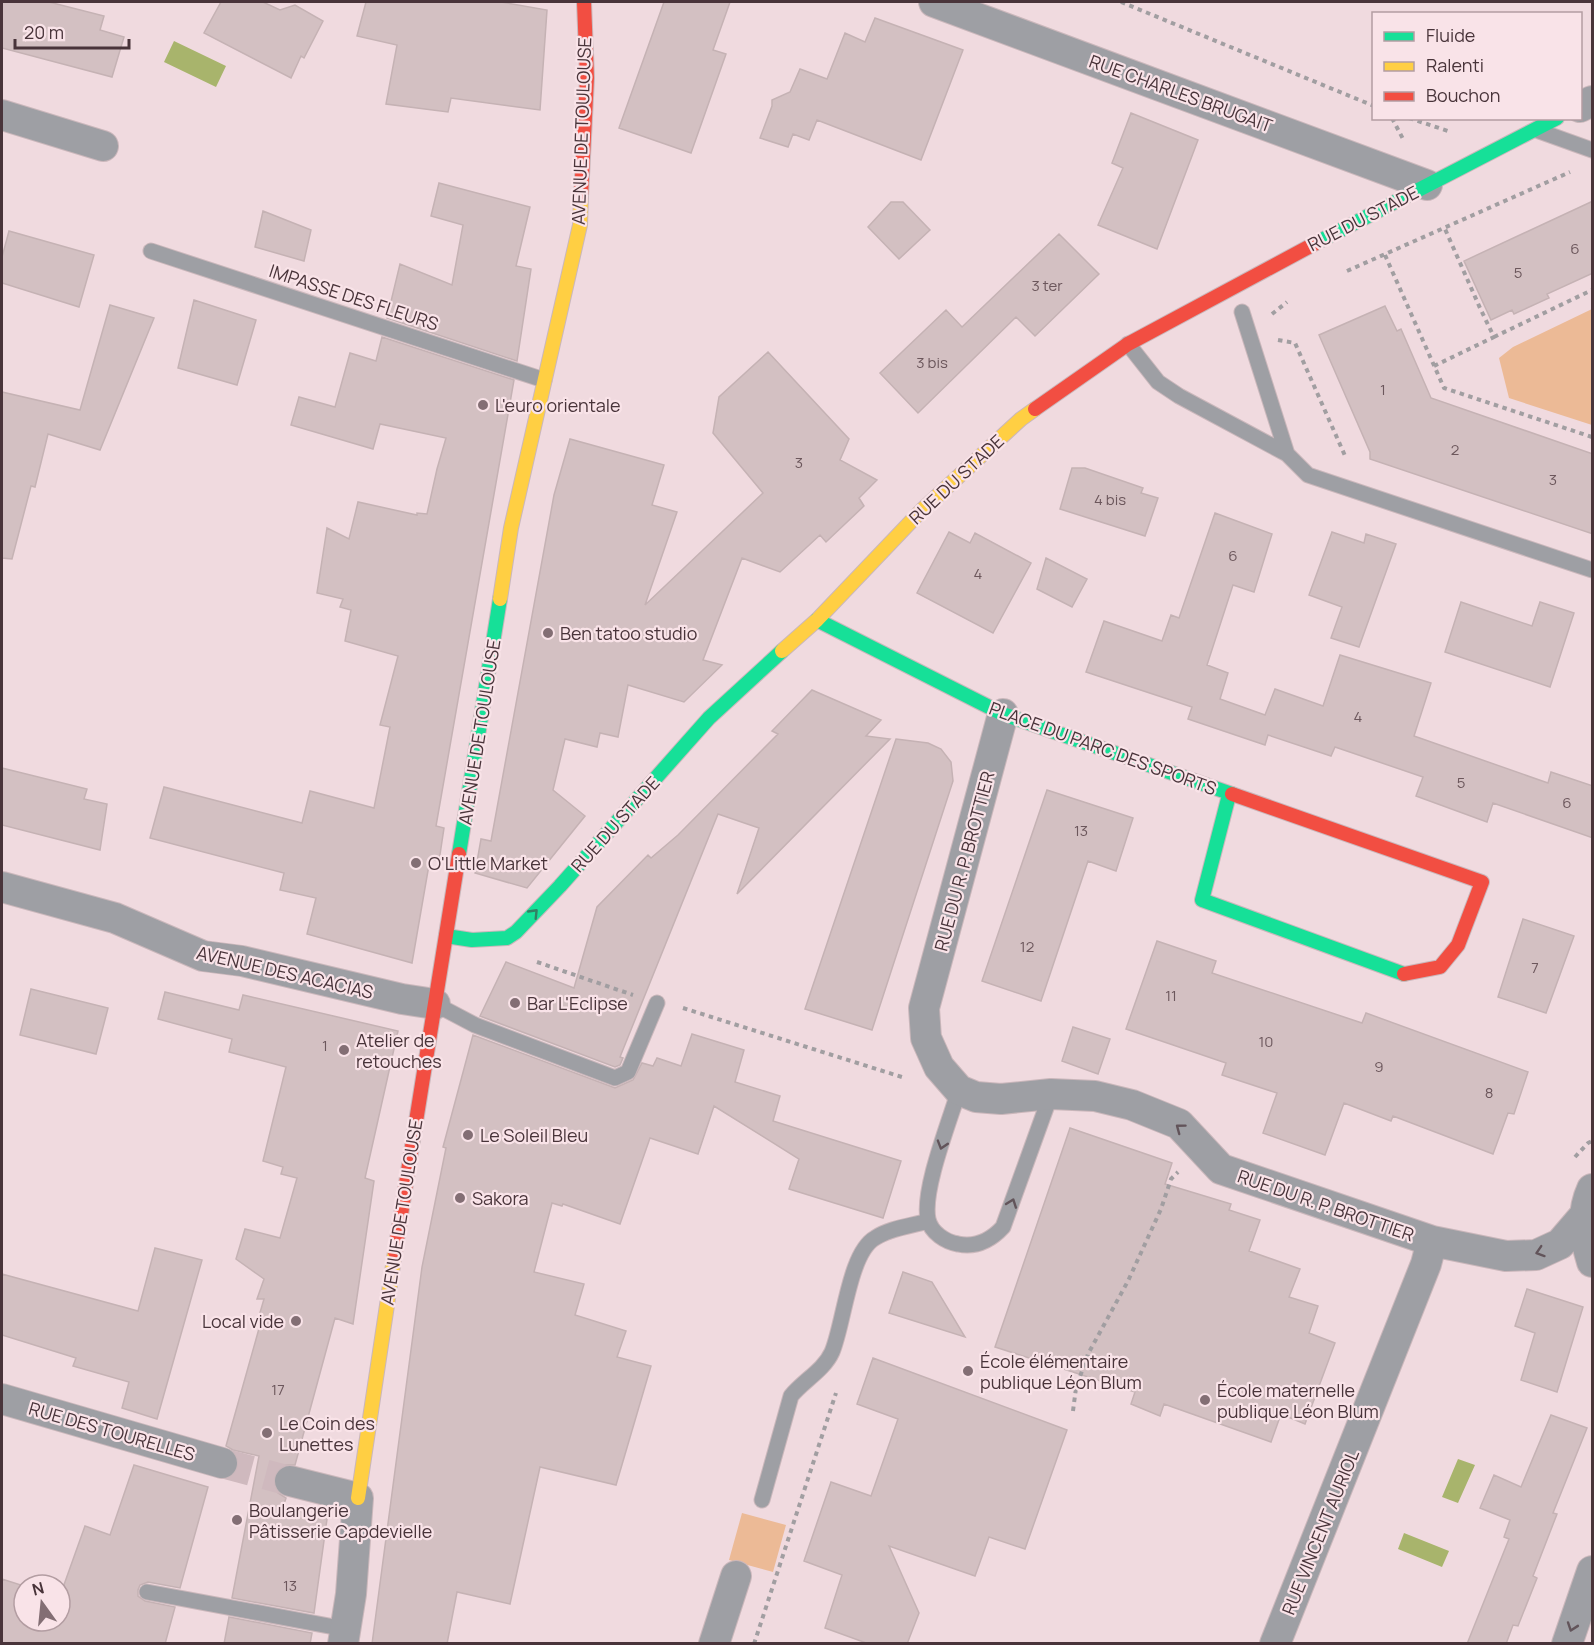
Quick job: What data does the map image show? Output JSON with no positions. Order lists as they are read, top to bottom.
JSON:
{
  "streets": {
    "street": [
      "RUE CHARLES BRUGAIT",
      "AVENUE DE TOULOUSE",
      "RUE DU STADE",
      "PLACE DU PARC DES SPORTS",
      "RUE DU R. P. BROTTIER",
      "AVENUE DES ACACIAS",
      "RUE DES TOURELLES",
      "RUE VINCENT AURIOL"
    ],
    "lane": ["IMPASSE DES FLEURS"]
  },
  "crossings": [
    ["RUE CHARLES BRUGAIT", "RUE DU STADE"],
    ["AVENUE DE TOULOUSE", "IMPASSE DES FLEURS"],
    ["AVENUE DE TOULOUSE", "AVENUE DES ACACIAS"],
    ["RUE DU STADE", "PLACE DU PARC DES SPORTS"],
    ["PLACE DU PARC DES SPORTS", "RUE DU R. P. BROTTIER"],
    ["RUE DU R. P. BROTTIER", "RUE VINCENT AURIOL"]
  ],
  "places": [
    "L'euro orientale",
    "Ben tatoo studio",
    "O'Little Market",
    "Bar L'Eclipse",
    "Atelier de retouches",
    "Le Soleil Bleu",
    "Sakora",
    "Local vide",
    "École élémentaire publique Léon Blum",
    "École maternelle publique Léon Blum",
    "Le Coin des Lunettes",
    "Boulangerie Pâtisserie Capdevielle"
  ],
  "house_numbers": [
    "6",
    "5",
    "3 ter",
    "3 bis",
    "1",
    "2",
    "3",
    "3",
    "4 bis",
    "6",
    "4",
    "4",
    "5",
    "6",
    "13",
    "12",
    "7",
    "11",
    "10",
    "1",
    "9",
    "8",
    "17",
    "13"
  ],
  "legend": ["Fluide", "Ralenti", "Bouchon"],
  "scale_bar": "20 m",
  "north": "top"
}
